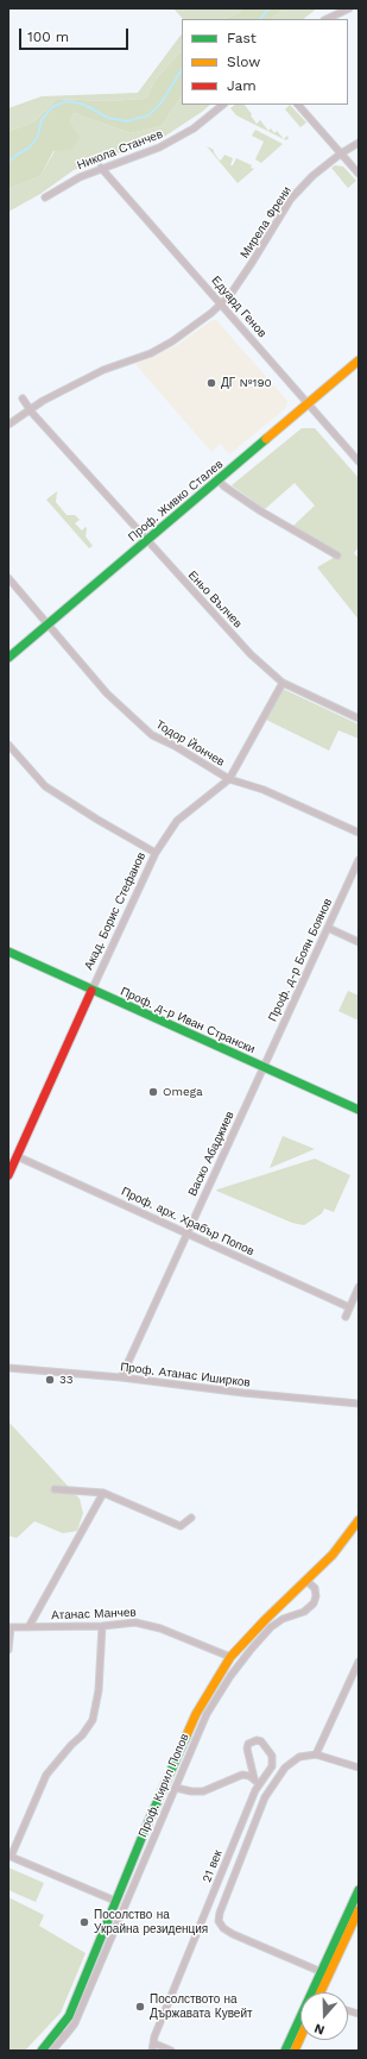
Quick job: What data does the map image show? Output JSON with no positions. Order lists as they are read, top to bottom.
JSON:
{
  "streets": {
    "street": [
      "Никола Станчев",
      "Мирела Френи",
      "Едуард Генов",
      "Проф. Живко Сталев",
      "Еньо Вълчев",
      "Тодор Йончев",
      "Акад. Борис Стефанов",
      "Проф. д-р Боян Боянов",
      "Проф. д-р Иван Странски",
      "Васко Абаджиев",
      "Проф. арх. Храбър Попов",
      "Проф. Атанас Иширков",
      "Атанас Манчев",
      "Проф. Кирил Попов",
      "21 век"
    ]
  },
  "crossings": [
    ["Никола Станчев", "Едуард Генов"],
    ["Мирела Френи", "Едуард Генов"],
    ["Мирела Френи", "Еньо Вълчев"],
    ["Едуард Генов", "Проф. Живко Сталев"],
    ["Проф. Живко Сталев", "Еньо Вълчев"],
    ["Проф. Живко Сталев", "Тодор Йончев"],
    ["Еньо Вълчев", "Акад. Борис Стефанов"],
    ["Тодор Йончев", "Акад. Борис Стефанов"],
    ["Акад. Борис Стефанов", "Проф. д-р Иван Странски"],
    ["Акад. Борис Стефанов", "Проф. арх. Храбър Попов"],
    ["Проф. д-р Боян Боянов", "Проф. д-р Иван Странски"],
    ["Проф. д-р Боян Боянов", "Васко Абаджиев"],
    ["Проф. д-р Иван Странски", "Васко Абаджиев"],
    ["Васко Абаджиев", "Проф. арх. Храбър Попов"],
    ["Васко Абаджиев", "Проф. Атанас Иширков"],
    ["Атанас Манчев", "Проф. Кирил Попов"]
  ],
  "places": [
    "ДГ №190",
    "Omega",
    "33",
    "Посолство на Украйна резиденция",
    "Посолството на Държавата Кувейт"
  ],
  "legend": ["Fast", "Slow", "Jam"],
  "scale_bar": "100 m",
  "north": "bottom"
}
